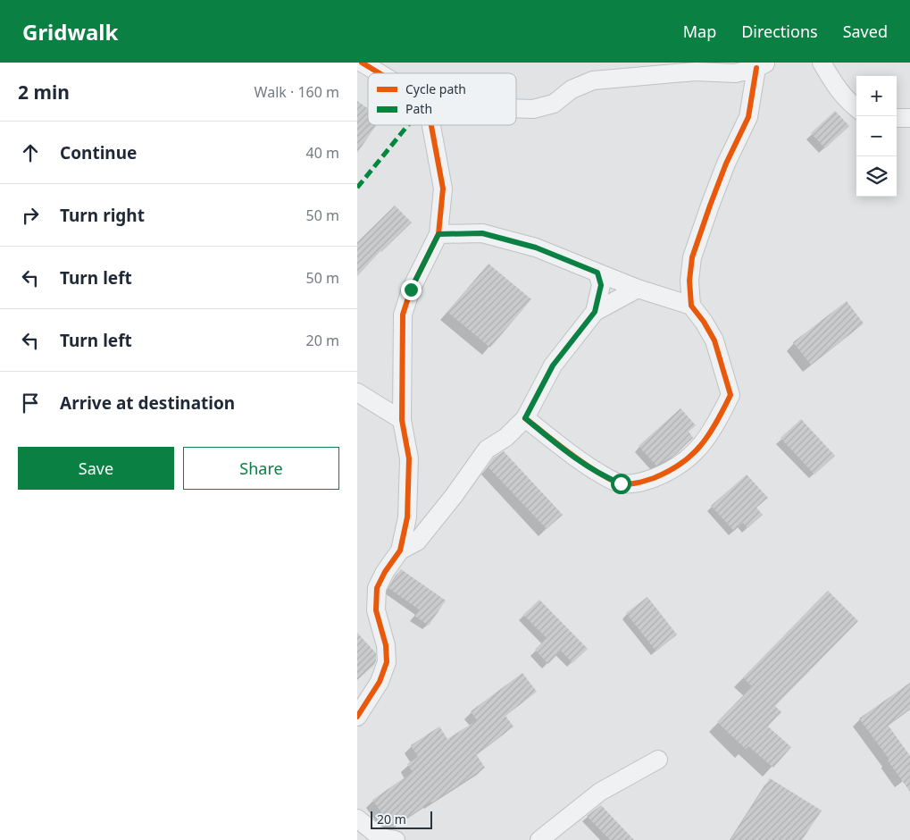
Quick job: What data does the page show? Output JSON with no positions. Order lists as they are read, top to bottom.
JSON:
{
  "legend": ["Cycle path", "Path"],
  "scale_bar": "20 m",
  "page": {
    "header": "Gridwalk",
    "nav": ["Map", "Directions", "Saved"],
    "heading": ["2 min", "Walk · 160 m"],
    "map_buttons": ["+", "−"],
    "list": [
      ["Continue", "40 m"],
      ["Turn right", "50 m"],
      ["Turn left", "50 m"],
      ["Turn left", "20 m"],
      "Arrive at destination"
    ],
    "buttons": ["Save", "Share"],
    "scale": "20 m"
  }
}
